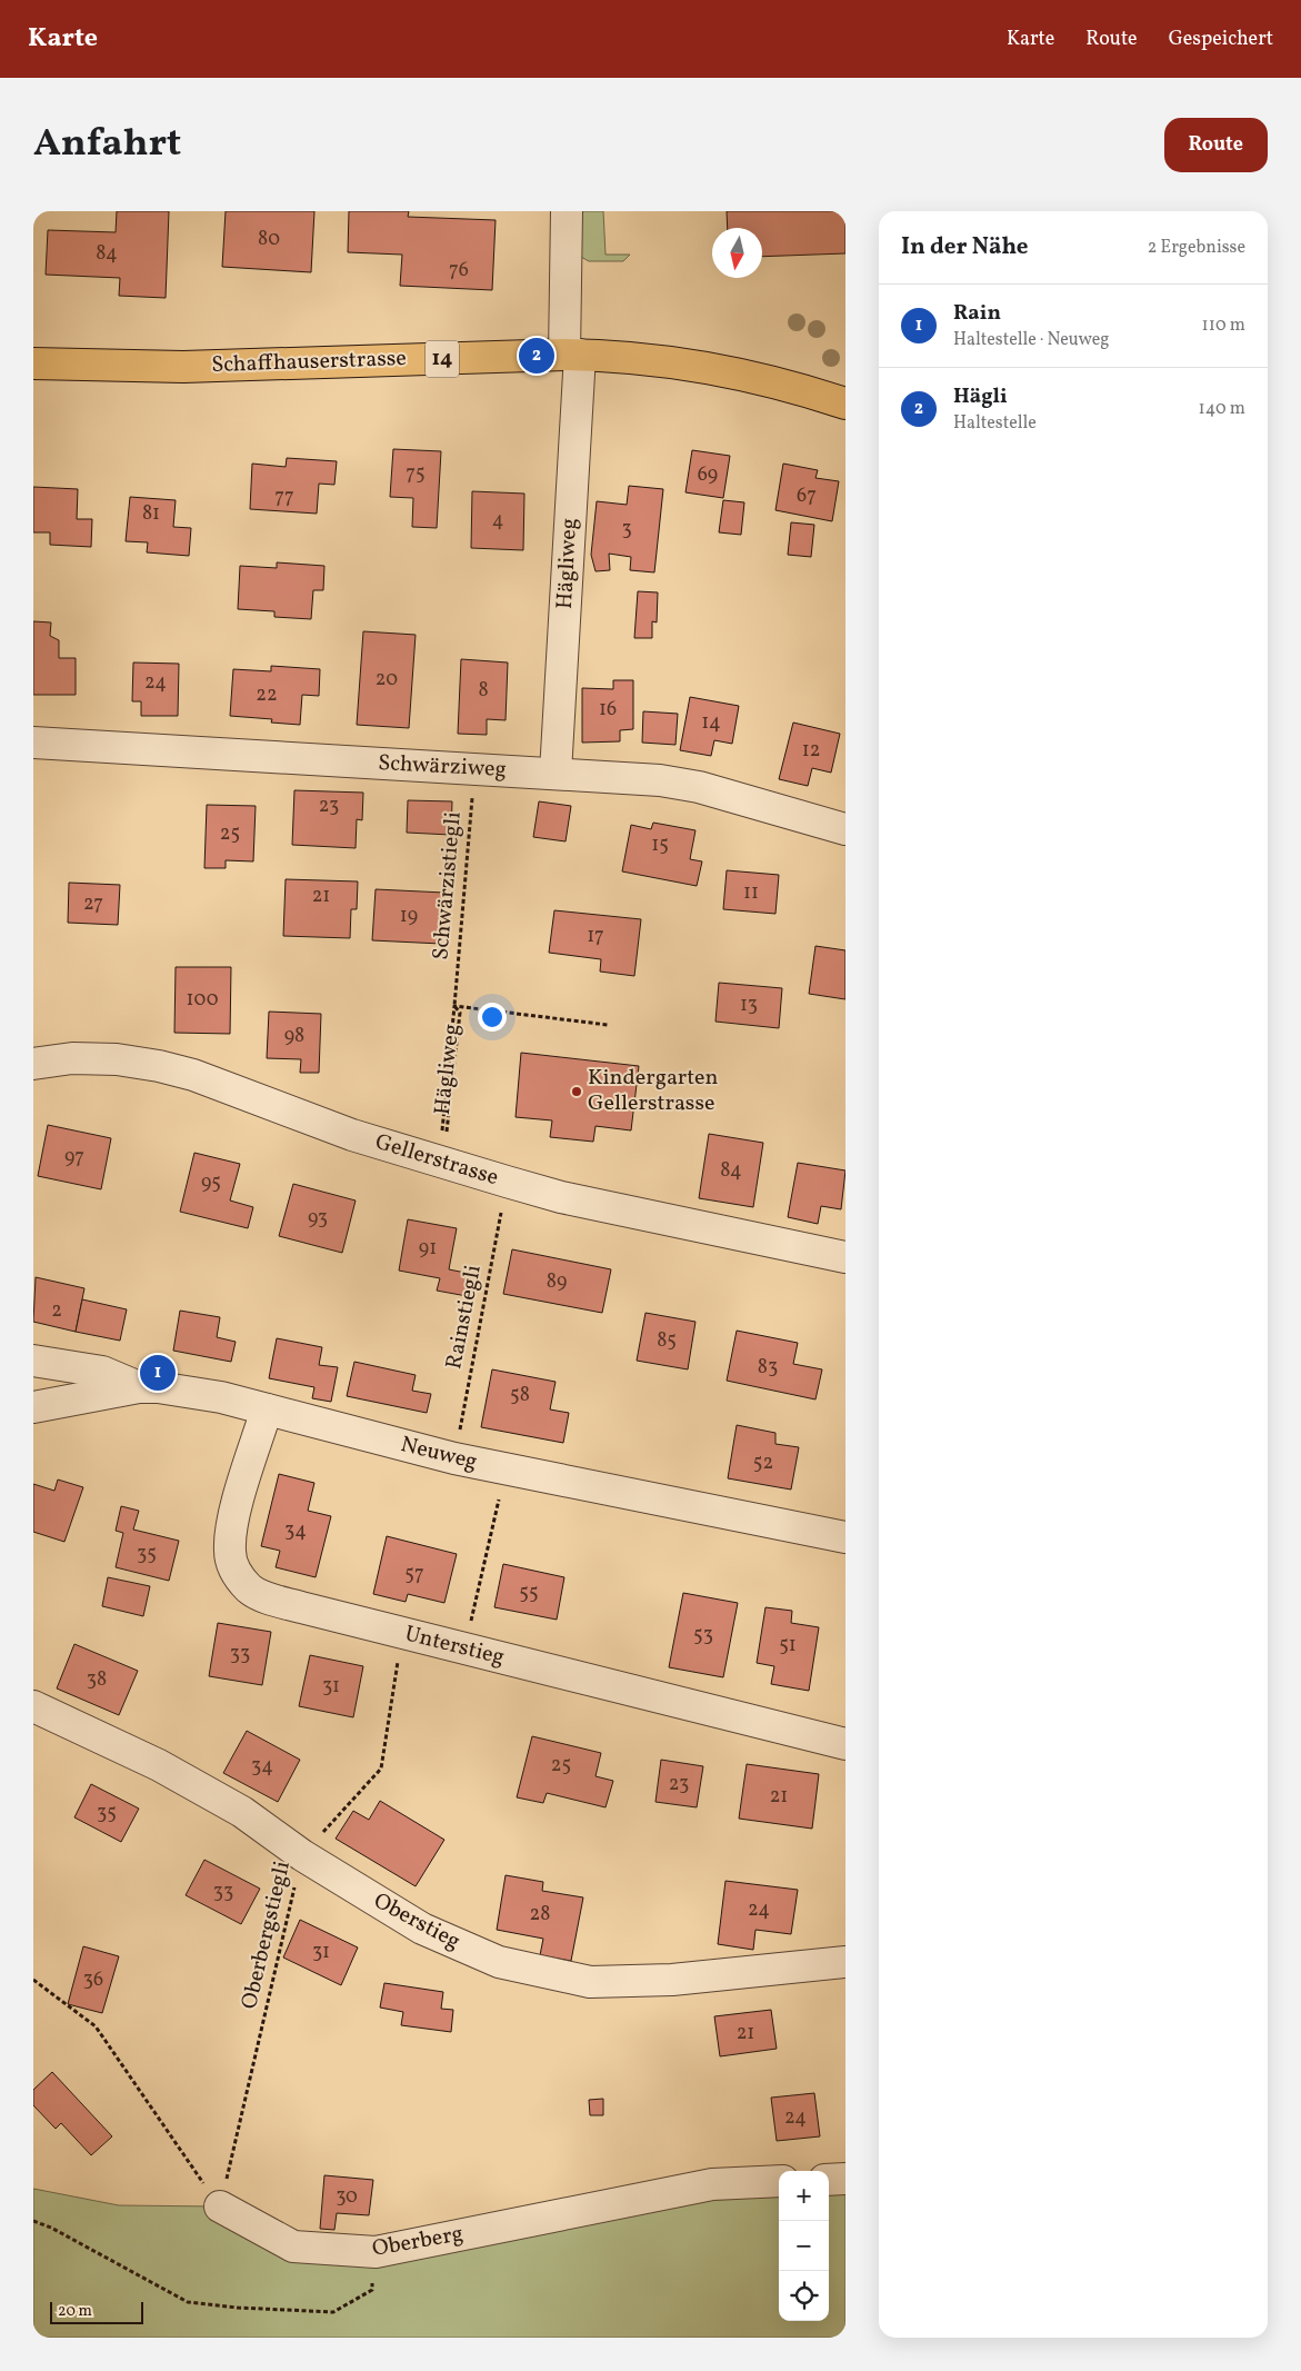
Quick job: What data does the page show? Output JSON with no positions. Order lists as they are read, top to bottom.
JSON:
{
  "streets": {
    "main road": ["14", "Schaffhauserstrasse"],
    "street": [
      "Hägliweg",
      "Schwärziweg",
      "Gellerstrasse",
      "Neuweg",
      "Unterstieg",
      "Oberstieg",
      "Oberberg"
    ],
    "path": ["Schwärzistiegli", "Rainstiegli", "Oberbergstiegli"]
  },
  "crossings": [
    ["Schaffhauserstrasse", "Hägliweg"],
    ["Hägliweg", "Schwärziweg"],
    ["Hägliweg", "Schwärzistiegli"],
    ["Schwärziweg", "Schwärzistiegli"],
    ["Gellerstrasse", "Rainstiegli"],
    ["Rainstiegli", "Neuweg"],
    ["Neuweg", "Unterstieg"],
    ["Unterstieg", "Oberbergstiegli"],
    ["Oberstieg", "Oberbergstiegli"],
    ["Oberbergstiegli", "Oberberg"]
  ],
  "places": ["Kindergarten Gellerstrasse"],
  "house_numbers": [
    "80",
    "84",
    "76",
    "75",
    "69",
    "67",
    "77",
    "81",
    "4",
    "3",
    "20",
    "24",
    "8",
    "22",
    "16",
    "14",
    "12",
    "23",
    "25",
    "15",
    "11",
    "21",
    "27",
    "19",
    "17",
    "100",
    "13",
    "98",
    "97",
    "84",
    "95",
    "93",
    "91",
    "89",
    "2",
    "85",
    "83",
    "58",
    "52",
    "34",
    "35",
    "57",
    "55",
    "53",
    "51",
    "33",
    "38",
    "31",
    "25",
    "34",
    "23",
    "21",
    "35",
    "33",
    "24",
    "28",
    "31",
    "36",
    "21",
    "24",
    "30"
  ],
  "scale_bar": "20 m",
  "north": "bottom",
  "page": {
    "header": "Karte",
    "nav": ["Karte", "Route", "Gespeichert"],
    "title": "Anfahrt",
    "buttons": "Route",
    "heading": ["In der Nähe", "2 Ergebnisse"],
    "list": [
      {
        "mark": "1",
        "name": "Rain",
        "note": "Haltestelle · Neuweg",
        "value": "110 m"
      },
      {
        "mark": "2",
        "name": "Hägli",
        "note": "Haltestelle",
        "value": "140 m"
      }
    ],
    "pins": ["2", "1"],
    "map_buttons": ["+", "−"],
    "scale": "20 m"
  }
}
